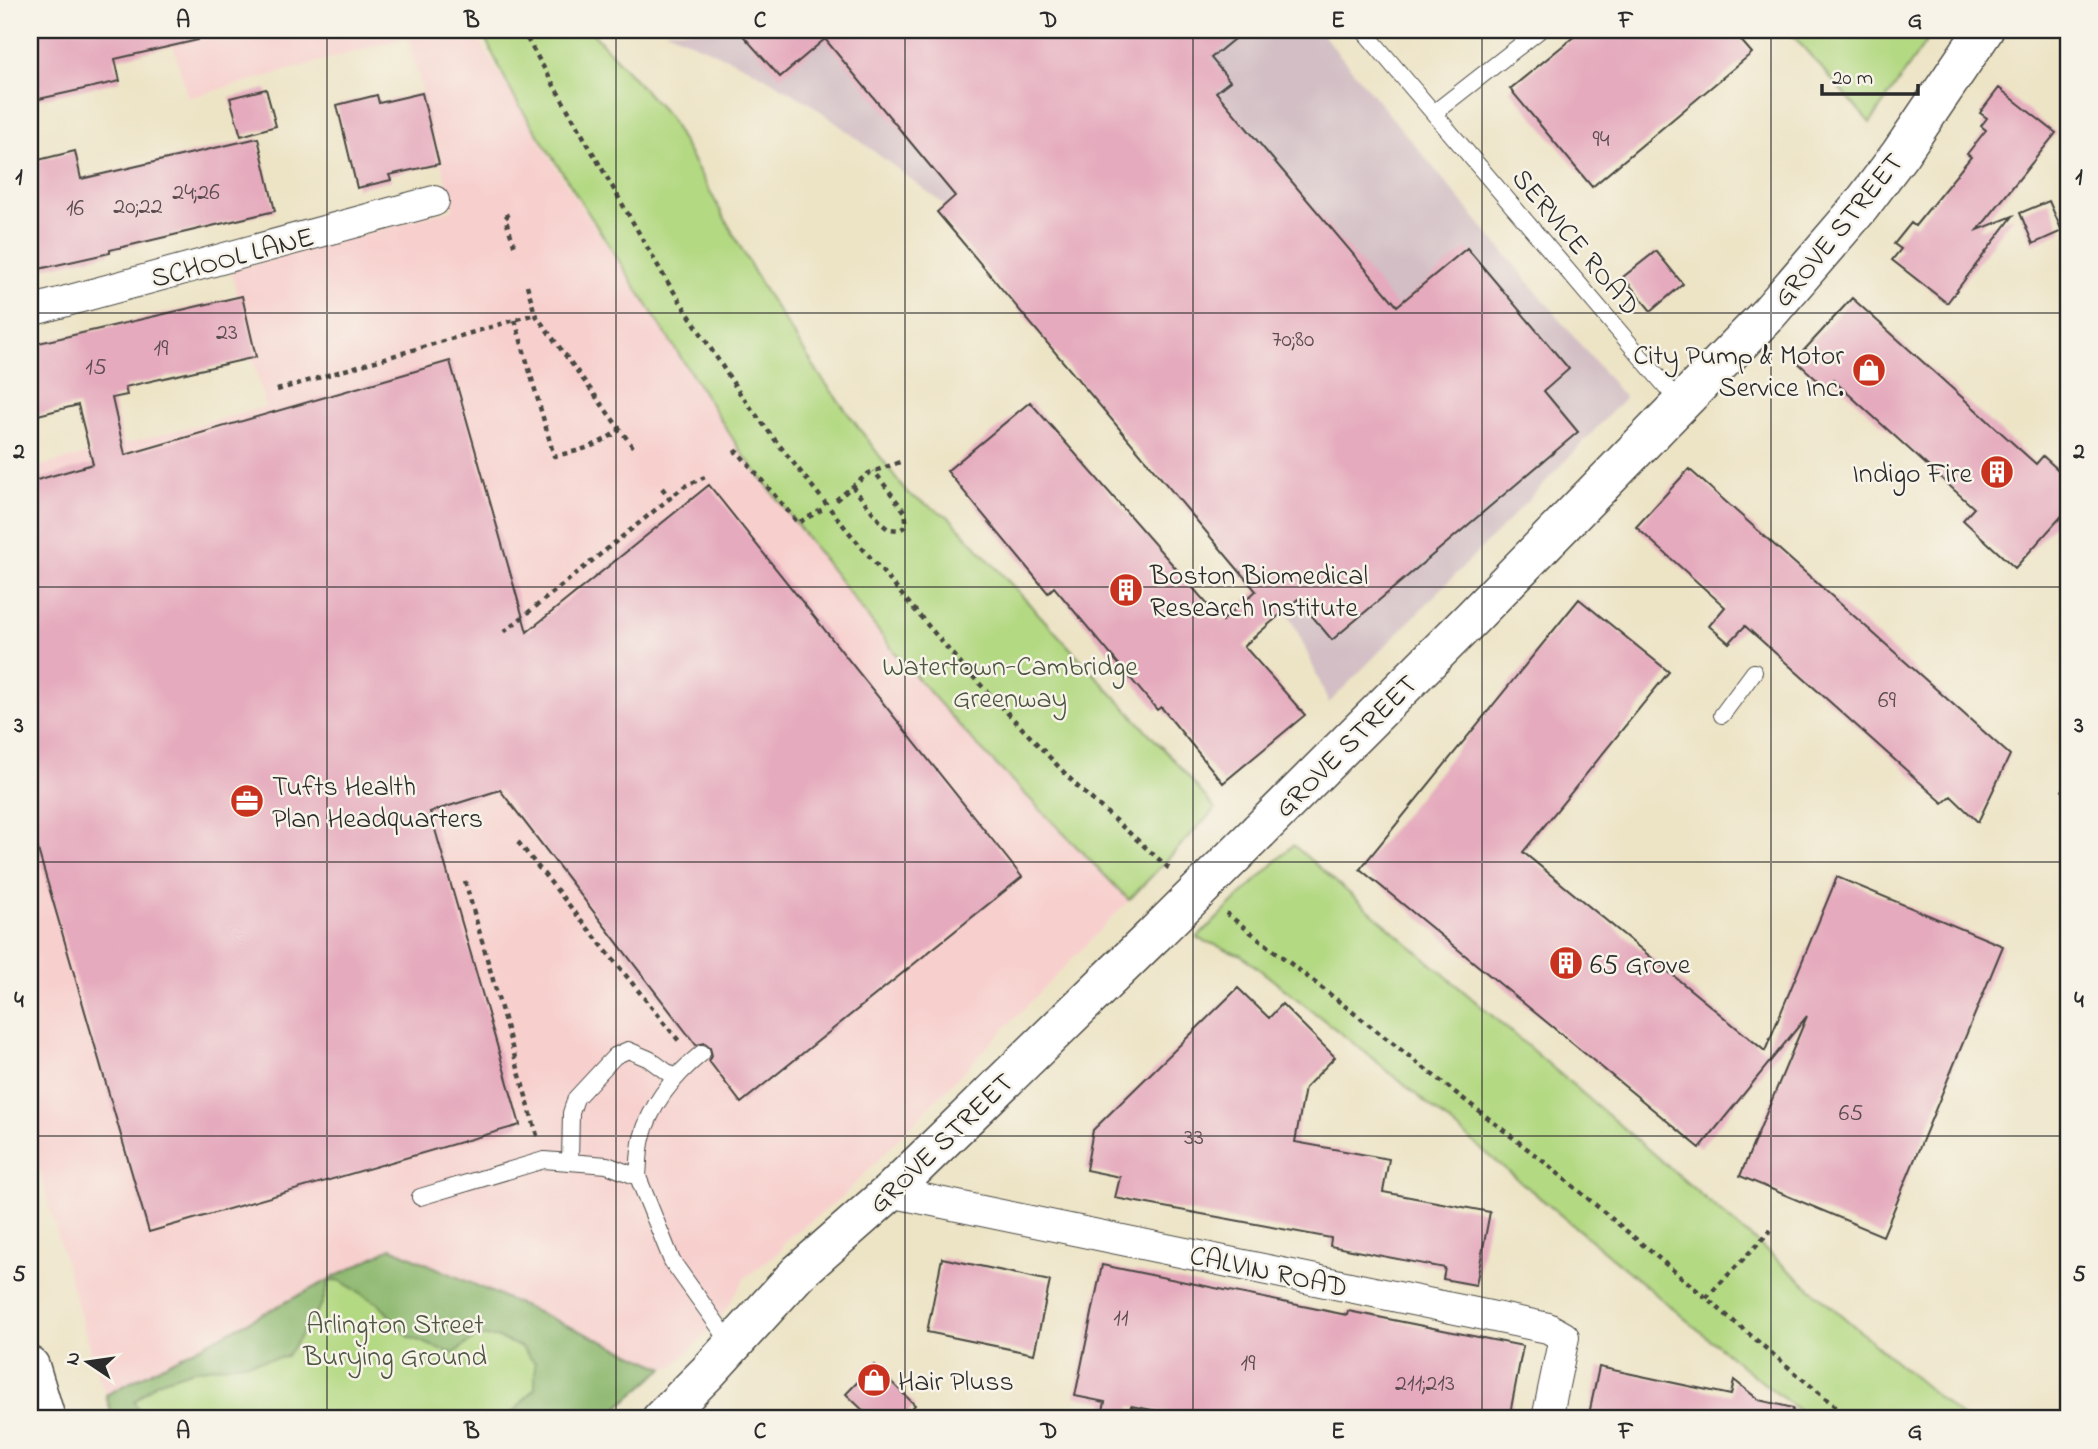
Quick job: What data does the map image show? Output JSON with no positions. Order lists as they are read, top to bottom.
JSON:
{
  "streets": {
    "street": ["GROVE STREET", "SCHOOL LANE", "CALVIN ROAD"],
    "lane": ["SERVICE ROAD"]
  },
  "crossings": [
    ["GROVE STREET", "SERVICE ROAD"],
    ["GROVE STREET", "CALVIN ROAD"]
  ],
  "parks": ["Watertown-Cambridge Greenway", "Arlington Street Burying Ground"],
  "places": {
    "shop": ["City Pump & Motor Service Inc.", "Hair Pluss"],
    "building": ["Indigo Fire", "Boston Biomedical Research Institute", "65 Grove"],
    "office": ["Tufts Health Plan Headquarters"]
  },
  "house_numbers": [
    "94",
    "24;26",
    "20;22",
    "16",
    "23",
    "70;80",
    "19",
    "15",
    "69",
    "65",
    "33",
    "11",
    "19",
    "211;213"
  ],
  "scale_bar": "20 m",
  "north": "left",
  "grid": {
    "columns": [
      "A",
      "B",
      "C",
      "D",
      "E",
      "F",
      "G"
    ],
    "rows": [
      "1",
      "2",
      "3",
      "4",
      "5"
    ]
  }
}
